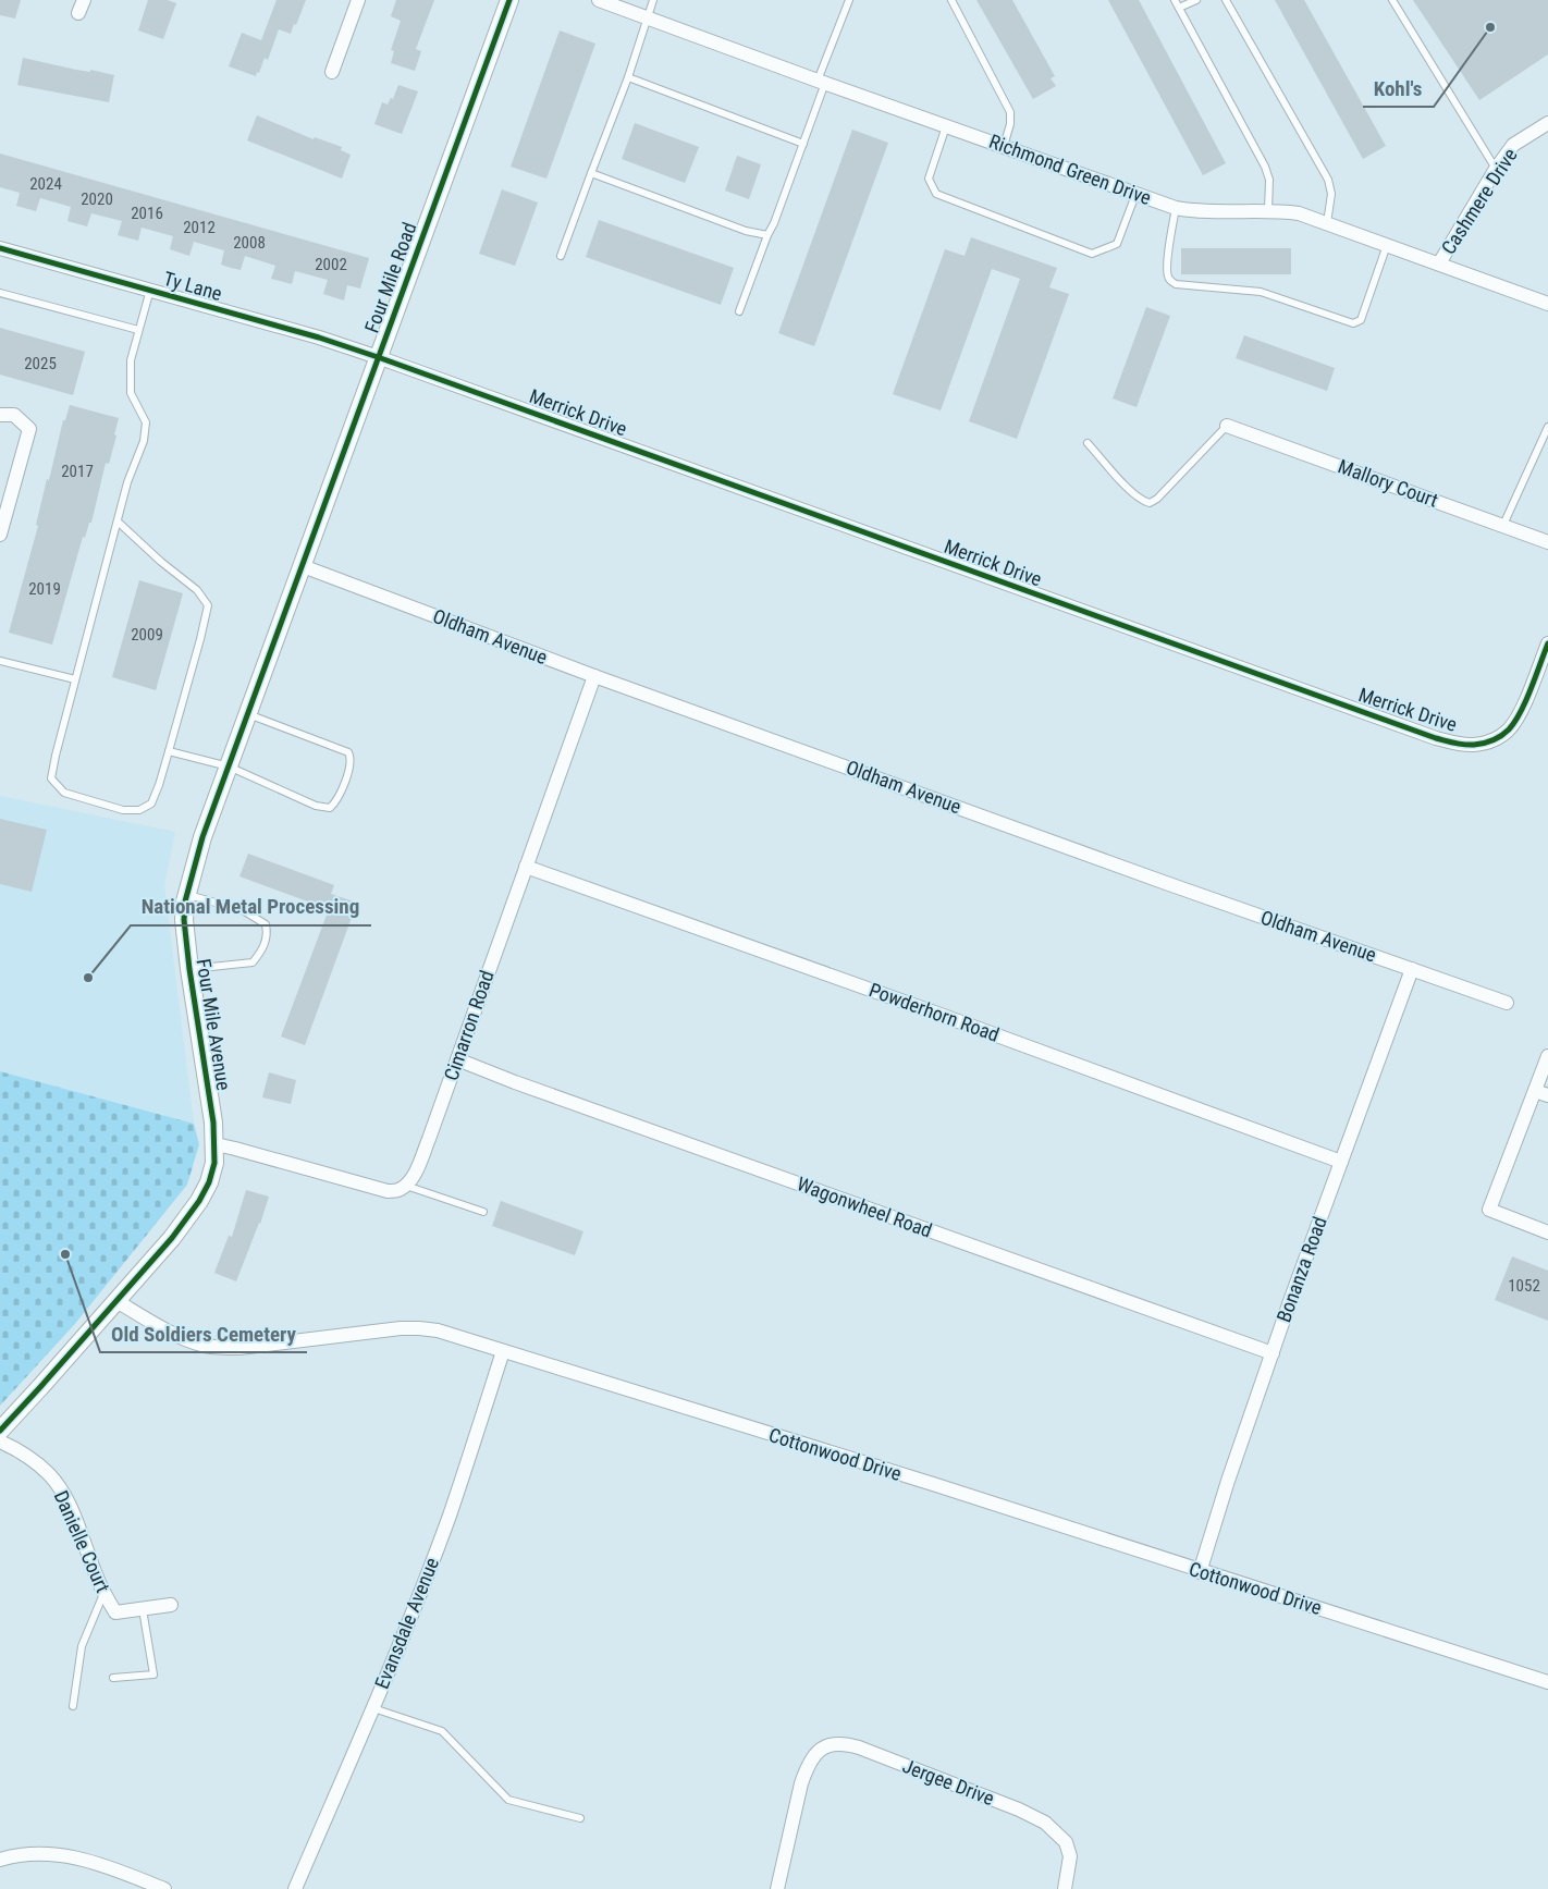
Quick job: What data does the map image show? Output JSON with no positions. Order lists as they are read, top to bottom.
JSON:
{
  "streets": {
    "street": [
      "Richmond Green Drive",
      "Cashmere Drive",
      "Four Mile Road",
      "Ty Lane",
      "Merrick Drive",
      "Mallory Court",
      "Oldham Avenue",
      "Powderhorn Road",
      "Four Mile Avenue",
      "Cimarron Road",
      "Wagonwheel Road",
      "Bonanza Road",
      "Cottonwood Drive",
      "Danielle Court",
      "Evansdale Avenue",
      "Jergee Drive"
    ]
  },
  "crossings": [
    ["Richmond Green Drive", "Cashmere Drive"],
    ["Four Mile Road", "Ty Lane"],
    ["Four Mile Road", "Merrick Drive"],
    ["Four Mile Road", "Oldham Avenue"],
    ["Four Mile Road", "Four Mile Avenue"],
    ["Ty Lane", "Merrick Drive"],
    ["Oldham Avenue", "Four Mile Avenue"],
    ["Oldham Avenue", "Cimarron Road"],
    ["Oldham Avenue", "Bonanza Road"],
    ["Powderhorn Road", "Cimarron Road"],
    ["Powderhorn Road", "Bonanza Road"],
    ["Four Mile Avenue", "Cottonwood Drive"],
    ["Cimarron Road", "Wagonwheel Road"],
    ["Wagonwheel Road", "Bonanza Road"],
    ["Bonanza Road", "Cottonwood Drive"],
    ["Cottonwood Drive", "Evansdale Avenue"]
  ],
  "places": ["Kohl's", "National Metal Processing", "Old Soldiers Cemetery"],
  "house_numbers": [
    "2024",
    "2020",
    "2016",
    "2012",
    "2008",
    "2002",
    "2025",
    "2017",
    "2019",
    "2009",
    "1052"
  ]
}
